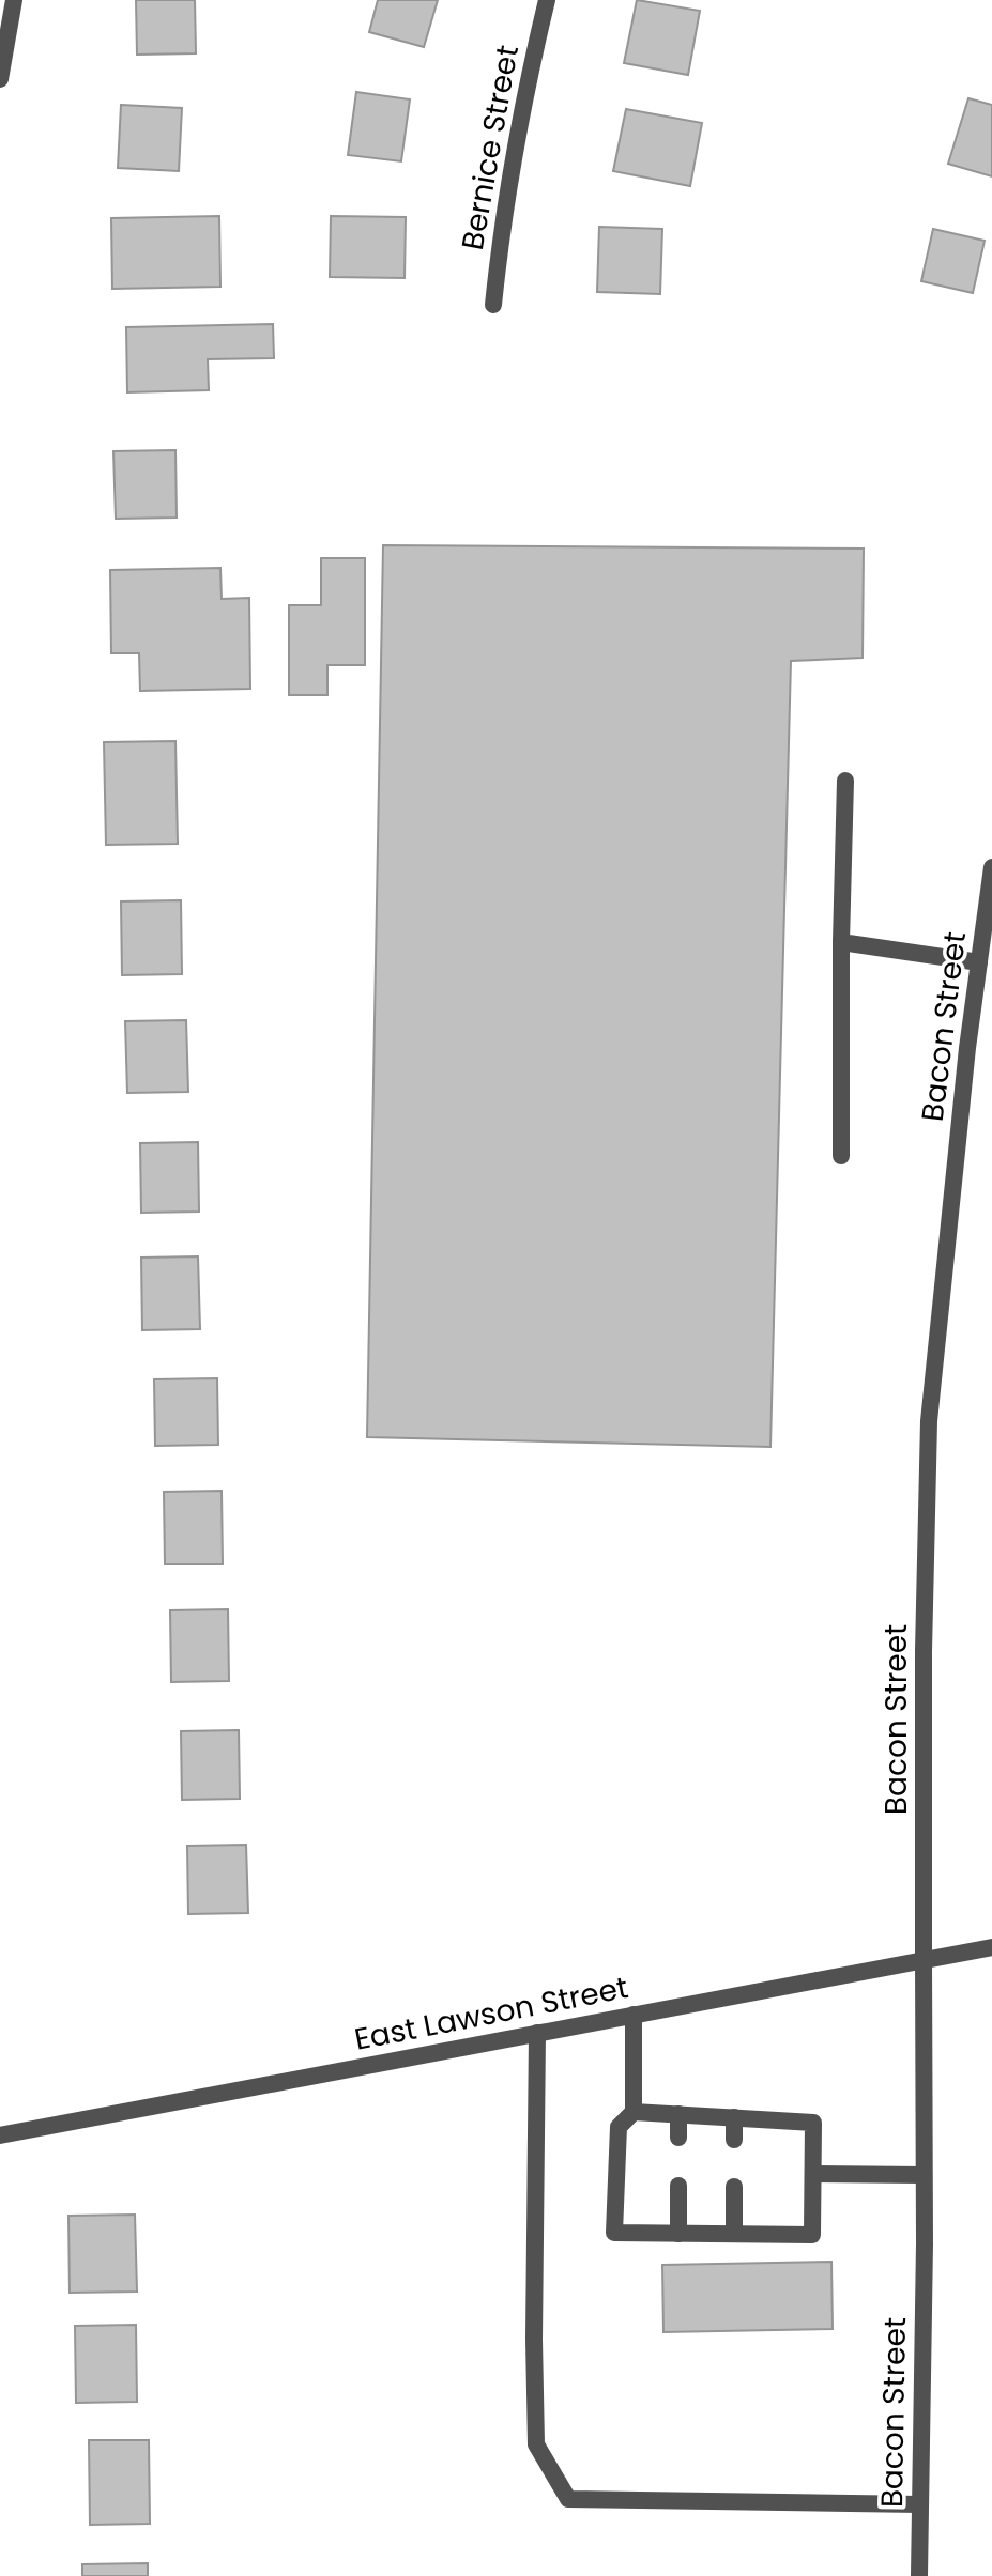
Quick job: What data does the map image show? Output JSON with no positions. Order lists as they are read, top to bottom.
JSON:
{
  "streets": {
    "street": ["Bernice Street", "Bacon Street", "East Lawson Street"]
  },
  "crossings": [
    ["Bacon Street", "East Lawson Street"]
  ]
}
